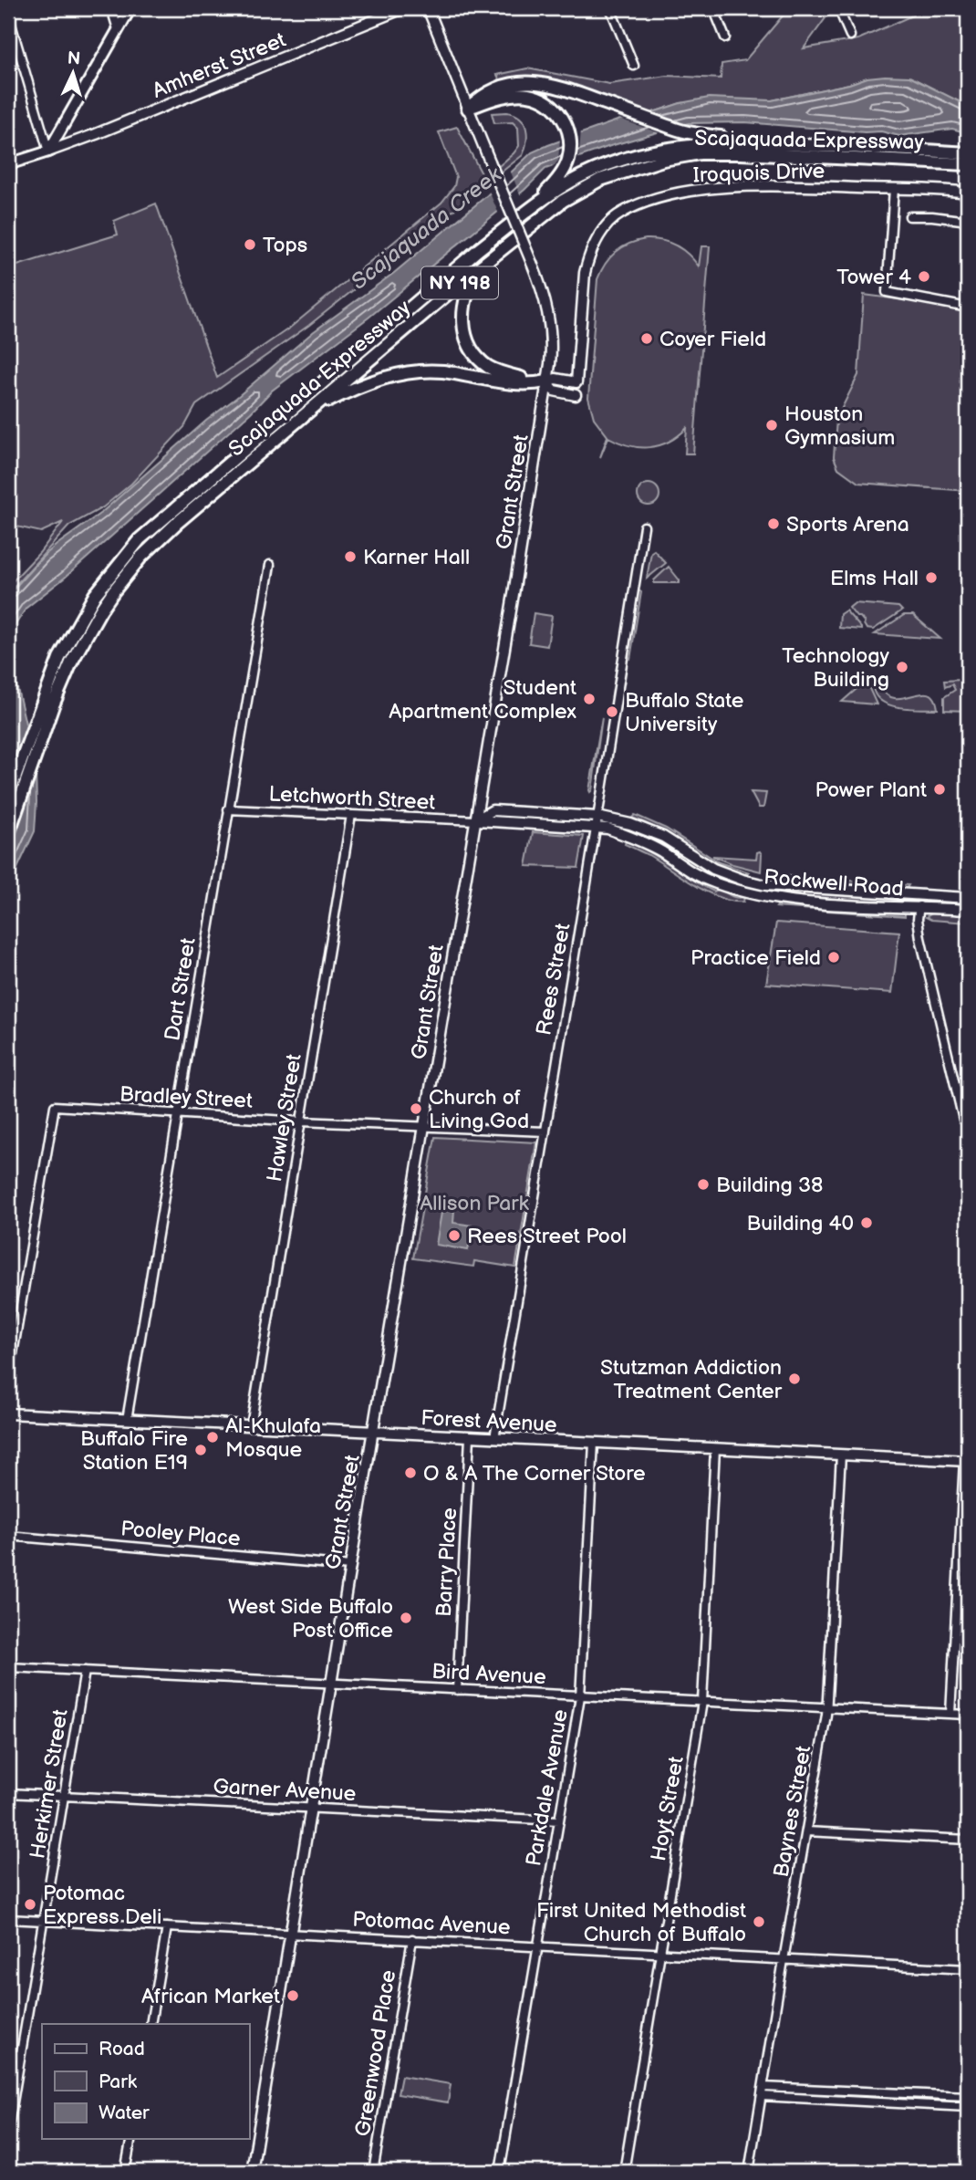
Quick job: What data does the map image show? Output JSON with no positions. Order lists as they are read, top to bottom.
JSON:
{
  "streets": {
    "highway": ["Scajaquada Expressway", "NY 198"],
    "street": [
      "Amherst Street",
      "Iroquois Drive",
      "Grant Street",
      "Letchworth Street",
      "Rockwell Road",
      "Rees Street",
      "Dart Street",
      "Bradley Street",
      "Hawley Street",
      "Forest Avenue",
      "Pooley Place",
      "Barry Place",
      "Bird Avenue",
      "Herkimer Street",
      "Parkdale Avenue",
      "Garner Avenue",
      "Hoyt Street",
      "Baynes Street",
      "Potomac Avenue",
      "Greenwood Place"
    ]
  },
  "crossings": [
    ["Iroquois Drive", "Grant Street"],
    ["Grant Street", "Letchworth Street"],
    ["Grant Street", "Bradley Street"],
    ["Grant Street", "Forest Avenue"],
    ["Grant Street", "Pooley Place"],
    ["Grant Street", "Bird Avenue"],
    ["Grant Street", "Garner Avenue"],
    ["Grant Street", "Potomac Avenue"],
    ["Letchworth Street", "Rockwell Road"],
    ["Letchworth Street", "Rees Street"],
    ["Letchworth Street", "Dart Street"],
    ["Letchworth Street", "Hawley Street"],
    ["Rockwell Road", "Rees Street"],
    ["Rees Street", "Bradley Street"],
    ["Rees Street", "Forest Avenue"],
    ["Dart Street", "Bradley Street"],
    ["Dart Street", "Forest Avenue"],
    ["Bradley Street", "Hawley Street"],
    ["Hawley Street", "Forest Avenue"],
    ["Forest Avenue", "Barry Place"],
    ["Forest Avenue", "Parkdale Avenue"],
    ["Forest Avenue", "Hoyt Street"],
    ["Forest Avenue", "Baynes Street"],
    ["Barry Place", "Bird Avenue"],
    ["Bird Avenue", "Herkimer Street"],
    ["Bird Avenue", "Parkdale Avenue"],
    ["Bird Avenue", "Hoyt Street"],
    ["Bird Avenue", "Baynes Street"],
    ["Herkimer Street", "Garner Avenue"],
    ["Herkimer Street", "Potomac Avenue"],
    ["Parkdale Avenue", "Garner Avenue"],
    ["Parkdale Avenue", "Potomac Avenue"],
    ["Hoyt Street", "Potomac Avenue"],
    ["Baynes Street", "Potomac Avenue"],
    ["Potomac Avenue", "Greenwood Place"]
  ],
  "water": ["Scajaquada Creek"],
  "parks": ["Allison Park"],
  "places": [
    "Tops",
    "Tower 4",
    "Coyer Field",
    "Houston Gymnasium",
    "Sports Arena",
    "Karner Hall",
    "Elms Hall",
    "Technology Building",
    "Student Apartment Complex",
    "Buffalo State University",
    "Power Plant",
    "Practice Field",
    "Church of Living God",
    "Building 38",
    "Building 40",
    "Rees Street Pool",
    "Stutzman Addiction Treatment Center",
    "Al-Khulafa Mosque",
    "Buffalo Fire Station E19",
    "O & A The Corner Store",
    "West Side Buffalo Post Office",
    "Potomac Express Deli",
    "First United Methodist Church of Buffalo",
    "African Market"
  ],
  "legend": ["Road", "Park", "Water"],
  "north": "top"
}
